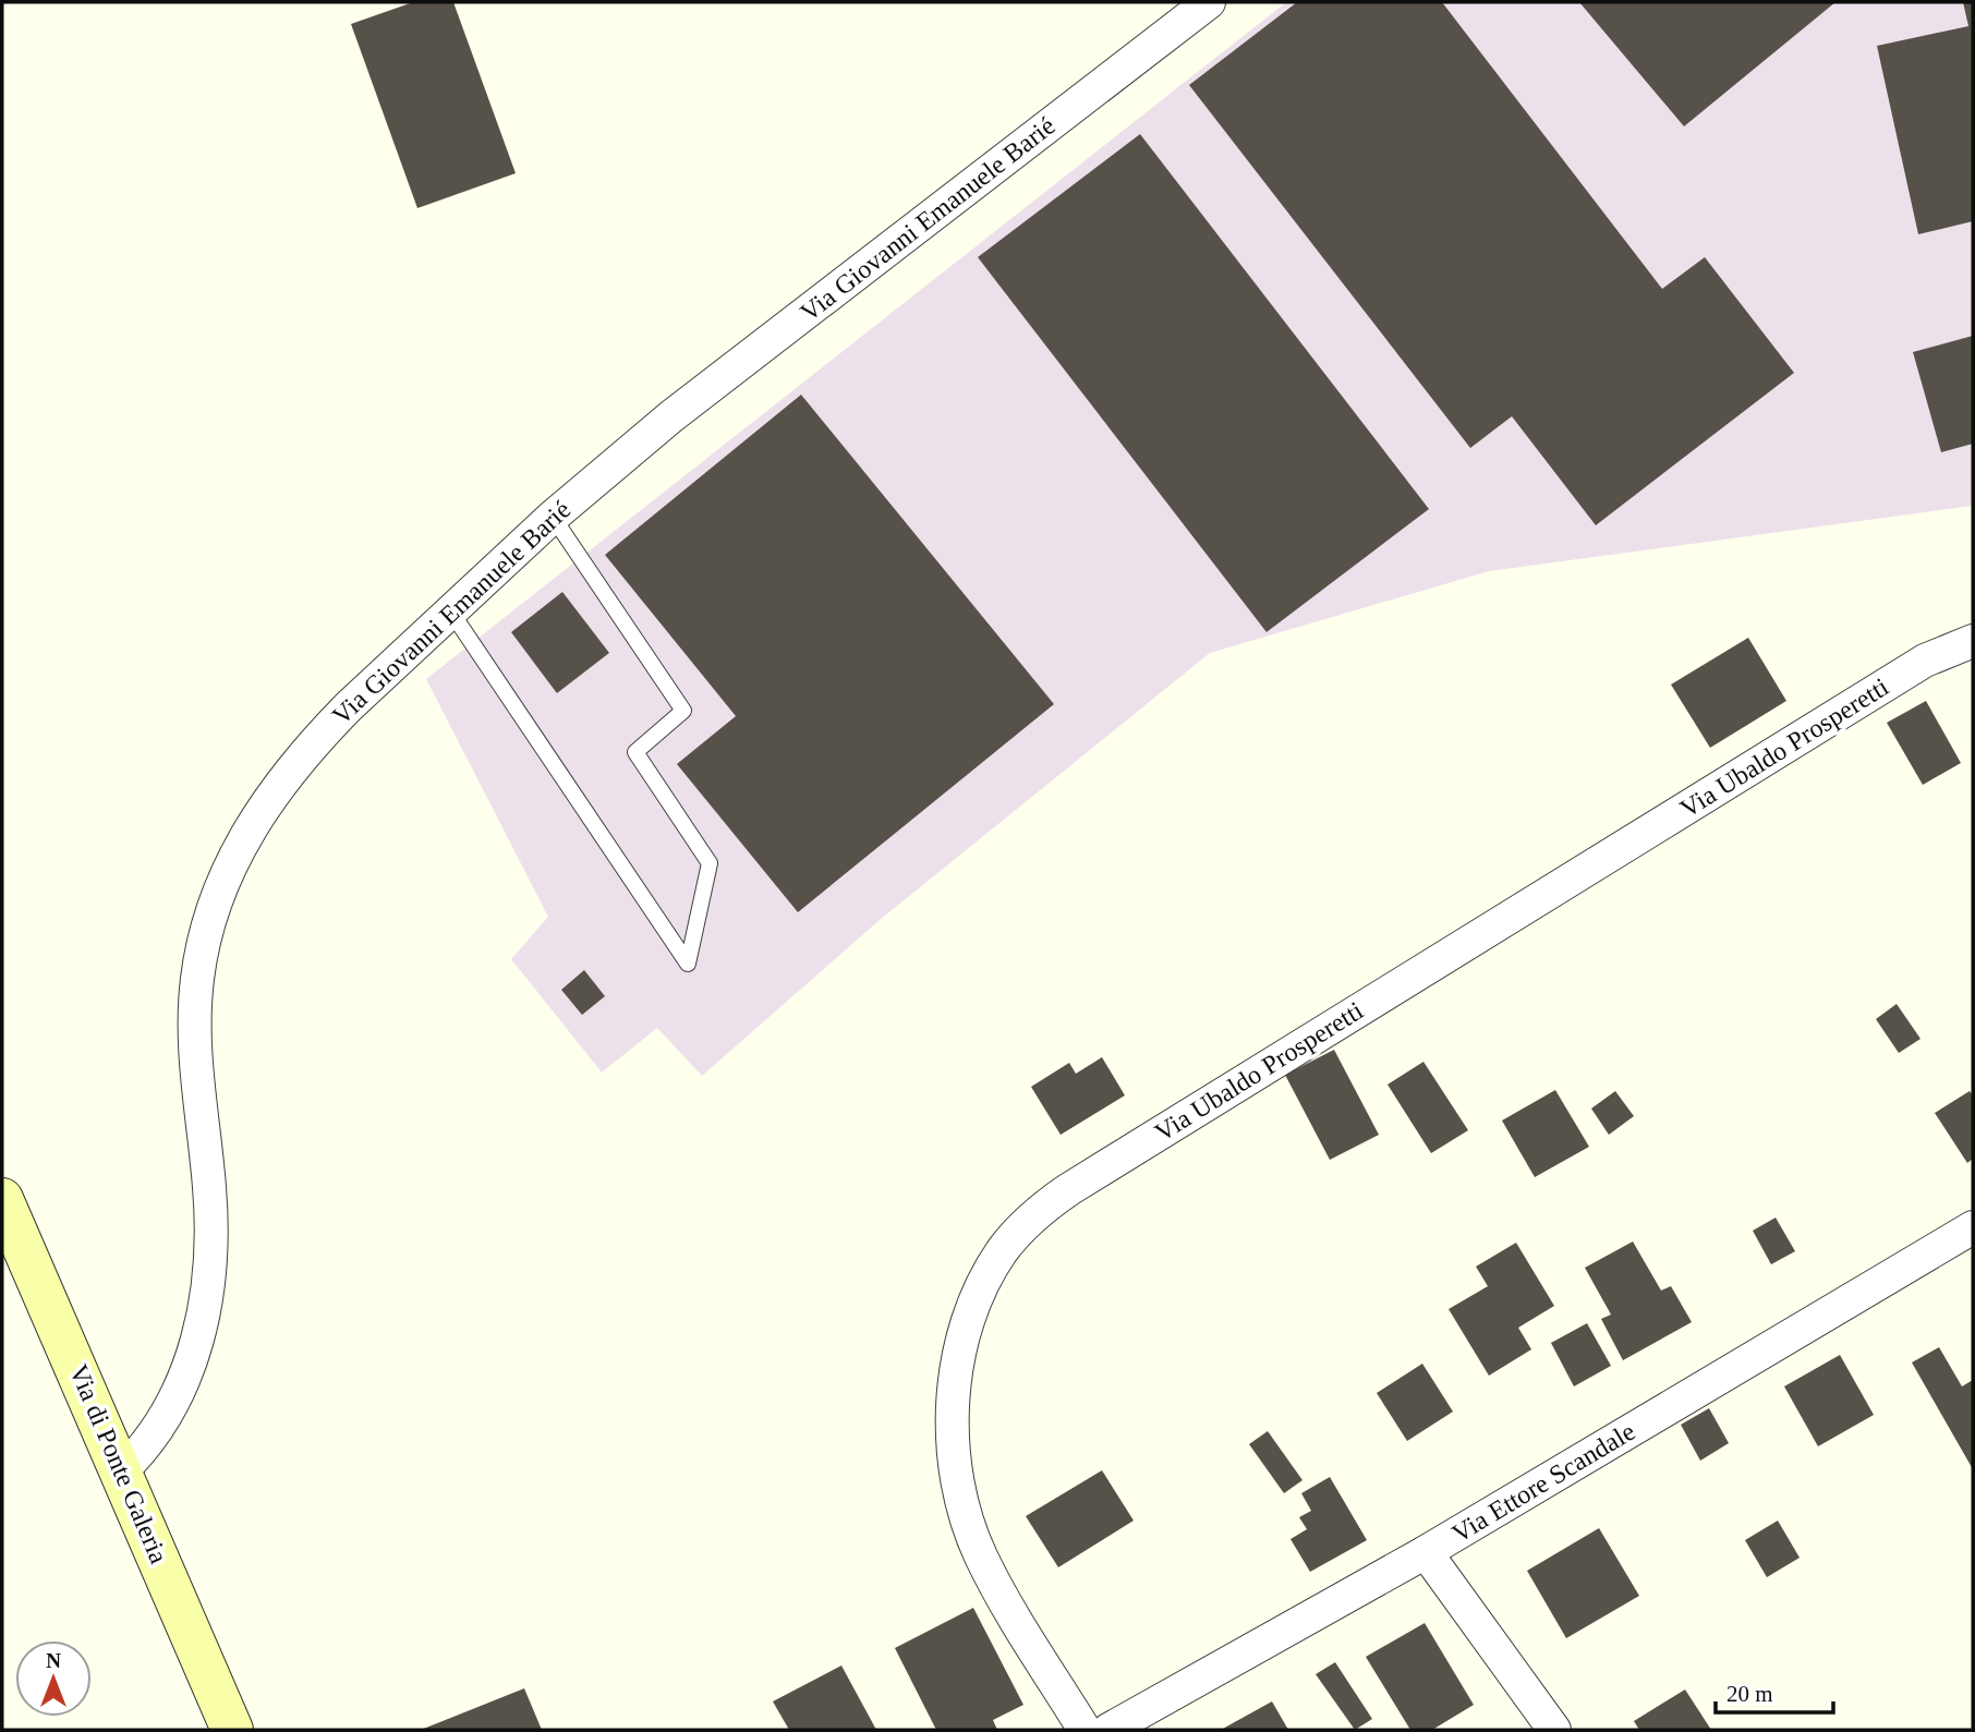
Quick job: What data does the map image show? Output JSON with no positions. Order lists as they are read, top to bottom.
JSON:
{
  "streets": {
    "main road": ["Via di Ponte Galeria"],
    "street": ["Via Giovanni Emanuele Barié", "Via Ubaldo Prosperetti", "Via Ettore Scandale"]
  },
  "crossings": [
    ["Via Giovanni Emanuele Barié", "Via di Ponte Galeria"]
  ],
  "scale_bar": "20 m",
  "north": "top"
}
